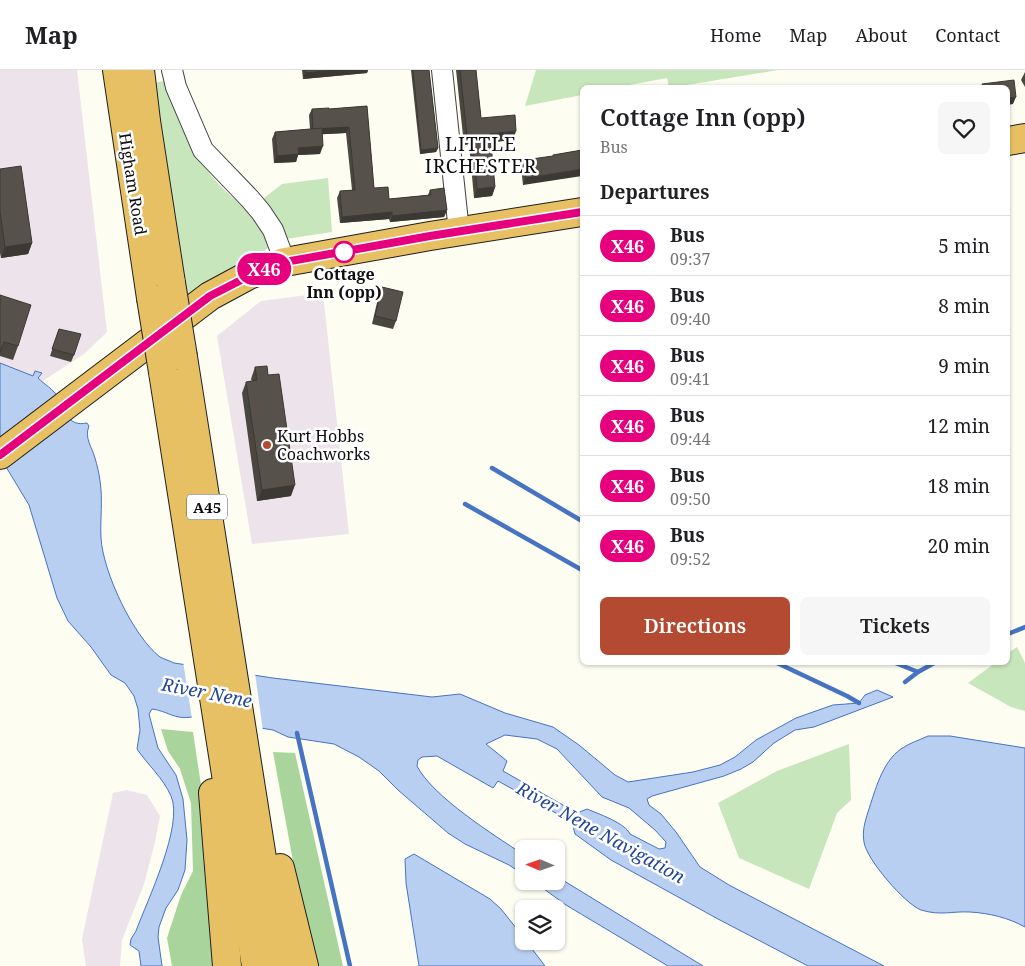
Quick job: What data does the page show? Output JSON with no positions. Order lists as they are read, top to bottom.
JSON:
{
  "streets": {
    "highway": ["Higham Road", "A45"]
  },
  "crossings": [
    ["Higham Road", "A45"]
  ],
  "districts": ["LITTLE IRCHESTER"],
  "water": ["River Nene", "River Nene Navigation"],
  "places": ["Cottage Inn (opp)", "Kurt Hobbs Coachworks"],
  "lines": ["bus line X46"],
  "north": "left",
  "page": {
    "header": "Map",
    "nav": [
      "Home",
      "Map",
      "About",
      "Contact"
    ],
    "on_map": "X46",
    "heading": [
      ["Cottage Inn (opp)", "Bus"],
      "Departures"
    ],
    "list": [
      {
        "mark": "X46",
        "name": "Bus",
        "note": "09:37",
        "value": "5 min"
      },
      {
        "mark": "X46",
        "name": "Bus",
        "note": "09:40",
        "value": "8 min"
      },
      {
        "mark": "X46",
        "name": "Bus",
        "note": "09:41",
        "value": "9 min"
      },
      {
        "mark": "X46",
        "name": "Bus",
        "note": "09:44",
        "value": "12 min"
      },
      {
        "mark": "X46",
        "name": "Bus",
        "note": "09:50",
        "value": "18 min"
      },
      {
        "mark": "X46",
        "name": "Bus",
        "note": "09:52",
        "value": "20 min"
      }
    ],
    "buttons": ["Directions", "Tickets"]
  }
}
